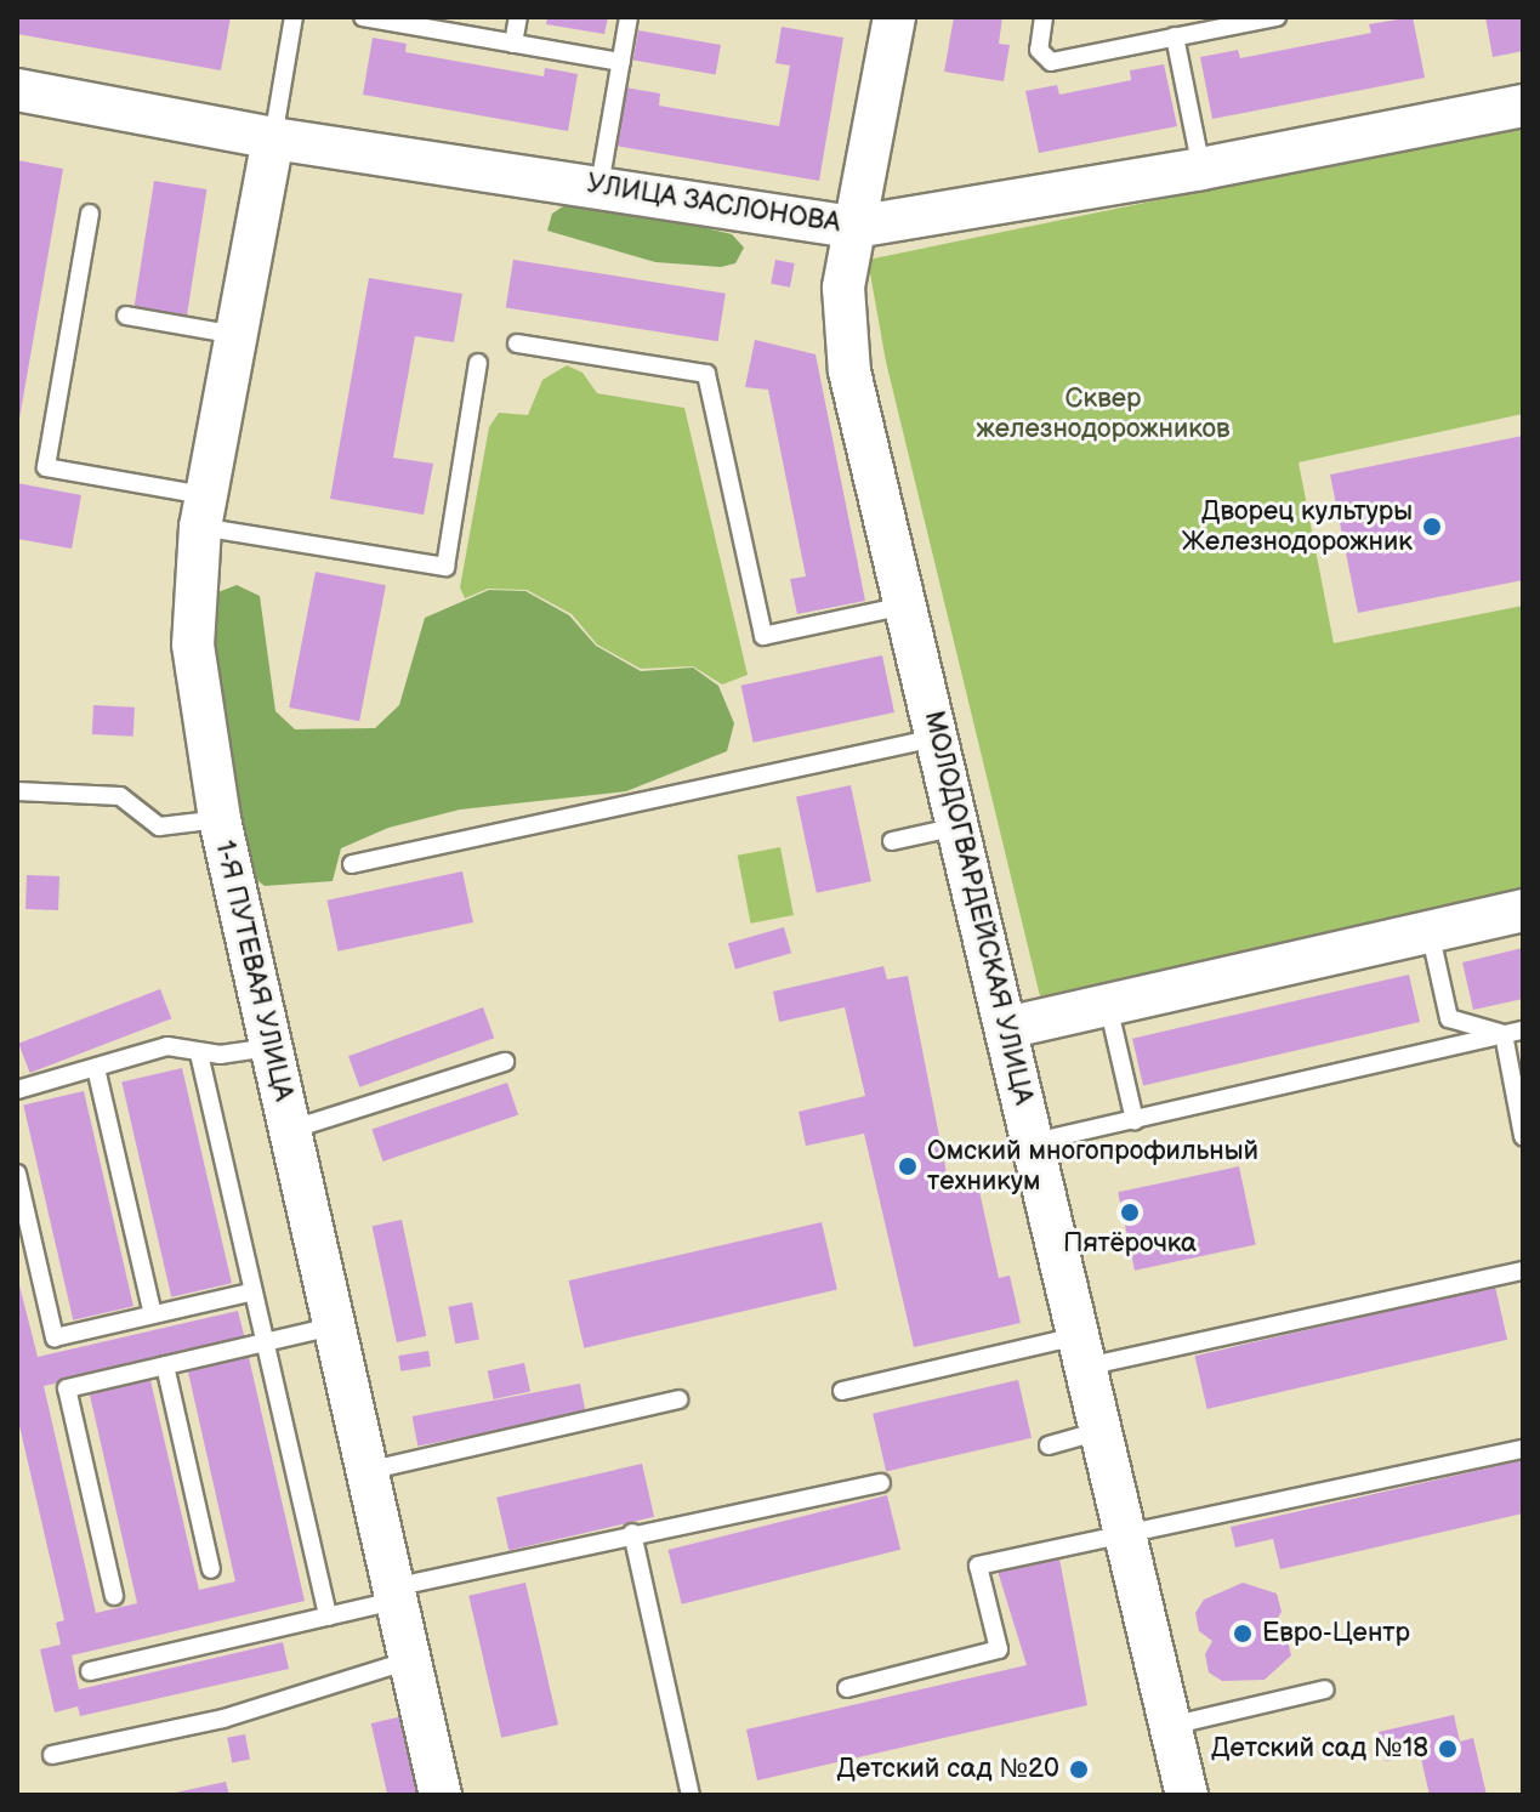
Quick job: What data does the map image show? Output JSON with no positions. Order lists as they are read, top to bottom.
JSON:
{
  "streets": {
    "street": ["УЛИЦА ЗАСЛОНОВА", "МОЛОДОГВАРДЕЙСКАЯ УЛИЦА", "1-Я ПУТЕВАЯ УЛИЦА"]
  },
  "crossings": [
    ["УЛИЦА ЗАСЛОНОВА", "МОЛОДОГВАРДЕЙСКАЯ УЛИЦА"],
    ["УЛИЦА ЗАСЛОНОВА", "1-Я ПУТЕВАЯ УЛИЦА"]
  ],
  "parks": ["Сквер железнодорожников"],
  "places": [
    "Дворец культуры Железнодорожник",
    "Омский многопрофильный техникум",
    "Пятёрочка",
    "Евро-Центр",
    "Детский сад №18",
    "Детский сад №20"
  ]
}
